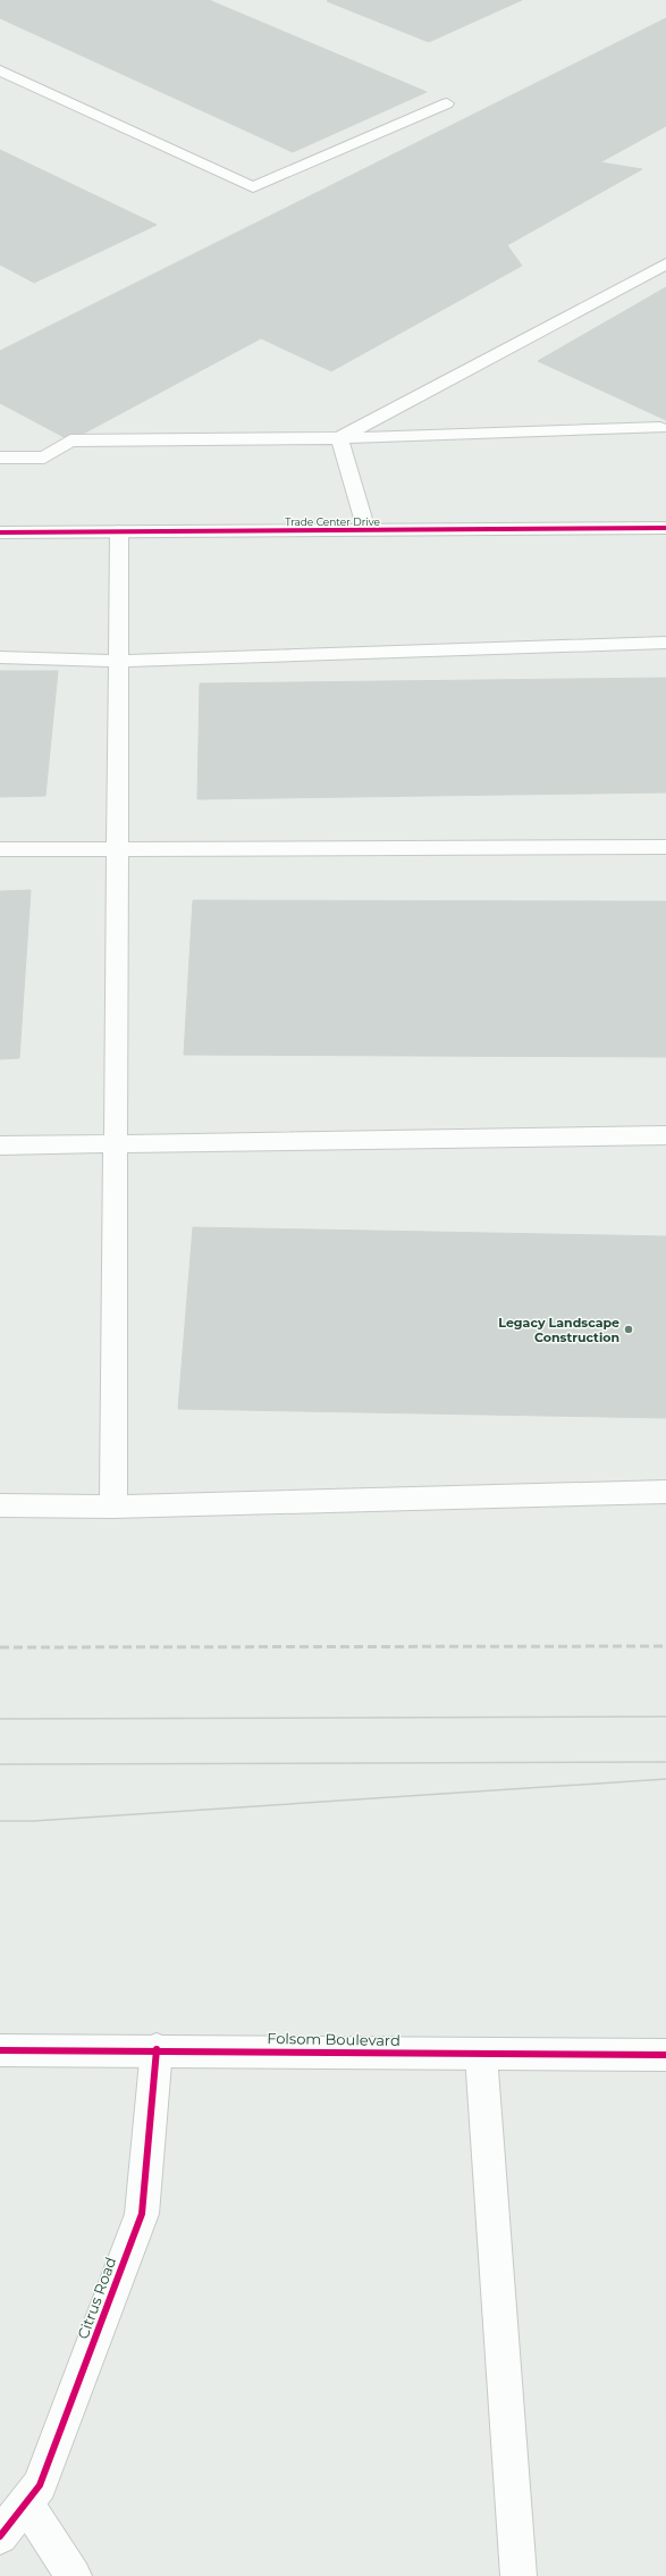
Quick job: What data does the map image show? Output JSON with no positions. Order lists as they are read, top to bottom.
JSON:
{
  "streets": {
    "street": ["Trade Center Drive", "Folsom Boulevard", "Citrus Road"]
  },
  "crossings": [
    ["Folsom Boulevard", "Citrus Road"]
  ],
  "places": ["Legacy Landscape Construction"]
}
